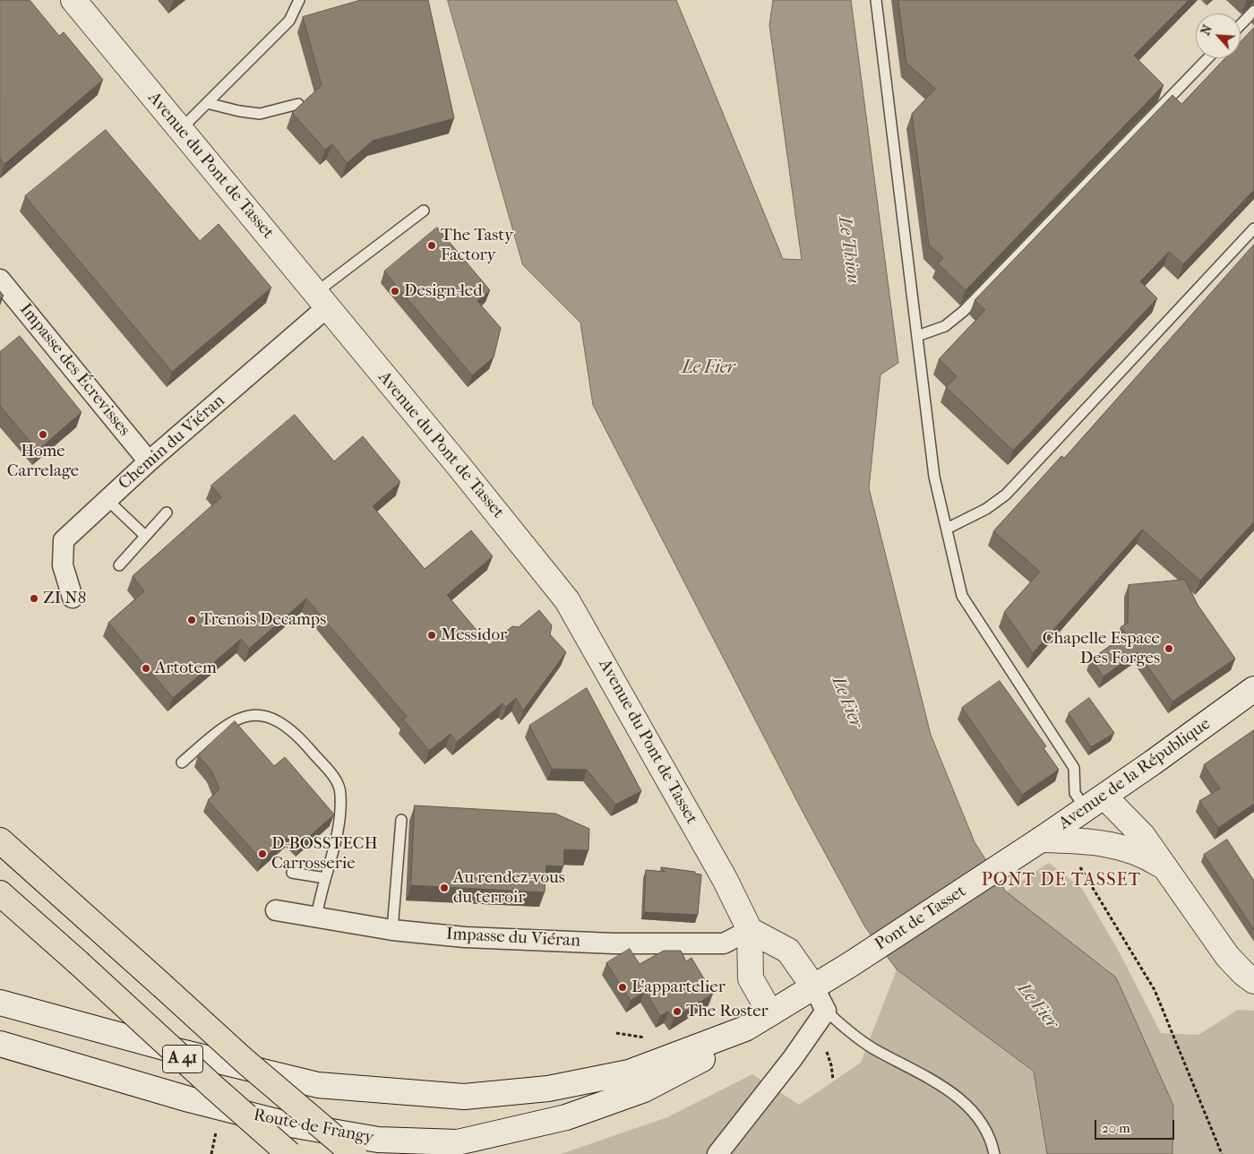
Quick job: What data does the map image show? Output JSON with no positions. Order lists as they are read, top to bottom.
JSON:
{
  "streets": {
    "highway": ["A 41"],
    "main road": [
      "Avenue du Pont de Tasset",
      "Avenue de la République",
      "Pont de Tasset",
      "Route de Frangy"
    ],
    "street": ["Impasse des Écrevisses", "Chemin du Viéran", "Impasse du Viéran"]
  },
  "crossings": [
    ["Avenue du Pont de Tasset", "Chemin du Viéran"],
    ["Avenue du Pont de Tasset", "Impasse du Viéran"],
    ["Avenue du Pont de Tasset", "Route de Frangy"],
    ["Impasse des Écrevisses", "Chemin du Viéran"],
    ["Avenue de la République", "Pont de Tasset"],
    ["Pont de Tasset", "Route de Frangy"]
  ],
  "districts": ["PONT DE TASSET"],
  "water": ["Le Thiou", "Le Fier"],
  "places": [
    "The Tasty Factory",
    "Design-led",
    "Home Carrelage",
    "ZI N8",
    "Trenois Decamps",
    "Messidor",
    "Chapelle Espace Des Forges",
    "Artotem",
    "D-BOSSTECH Carrosserie",
    "Au rendez-vous du terroir",
    "L'appartelier",
    "The Roster"
  ],
  "scale_bar": "20 m",
  "north": "top left"
}
